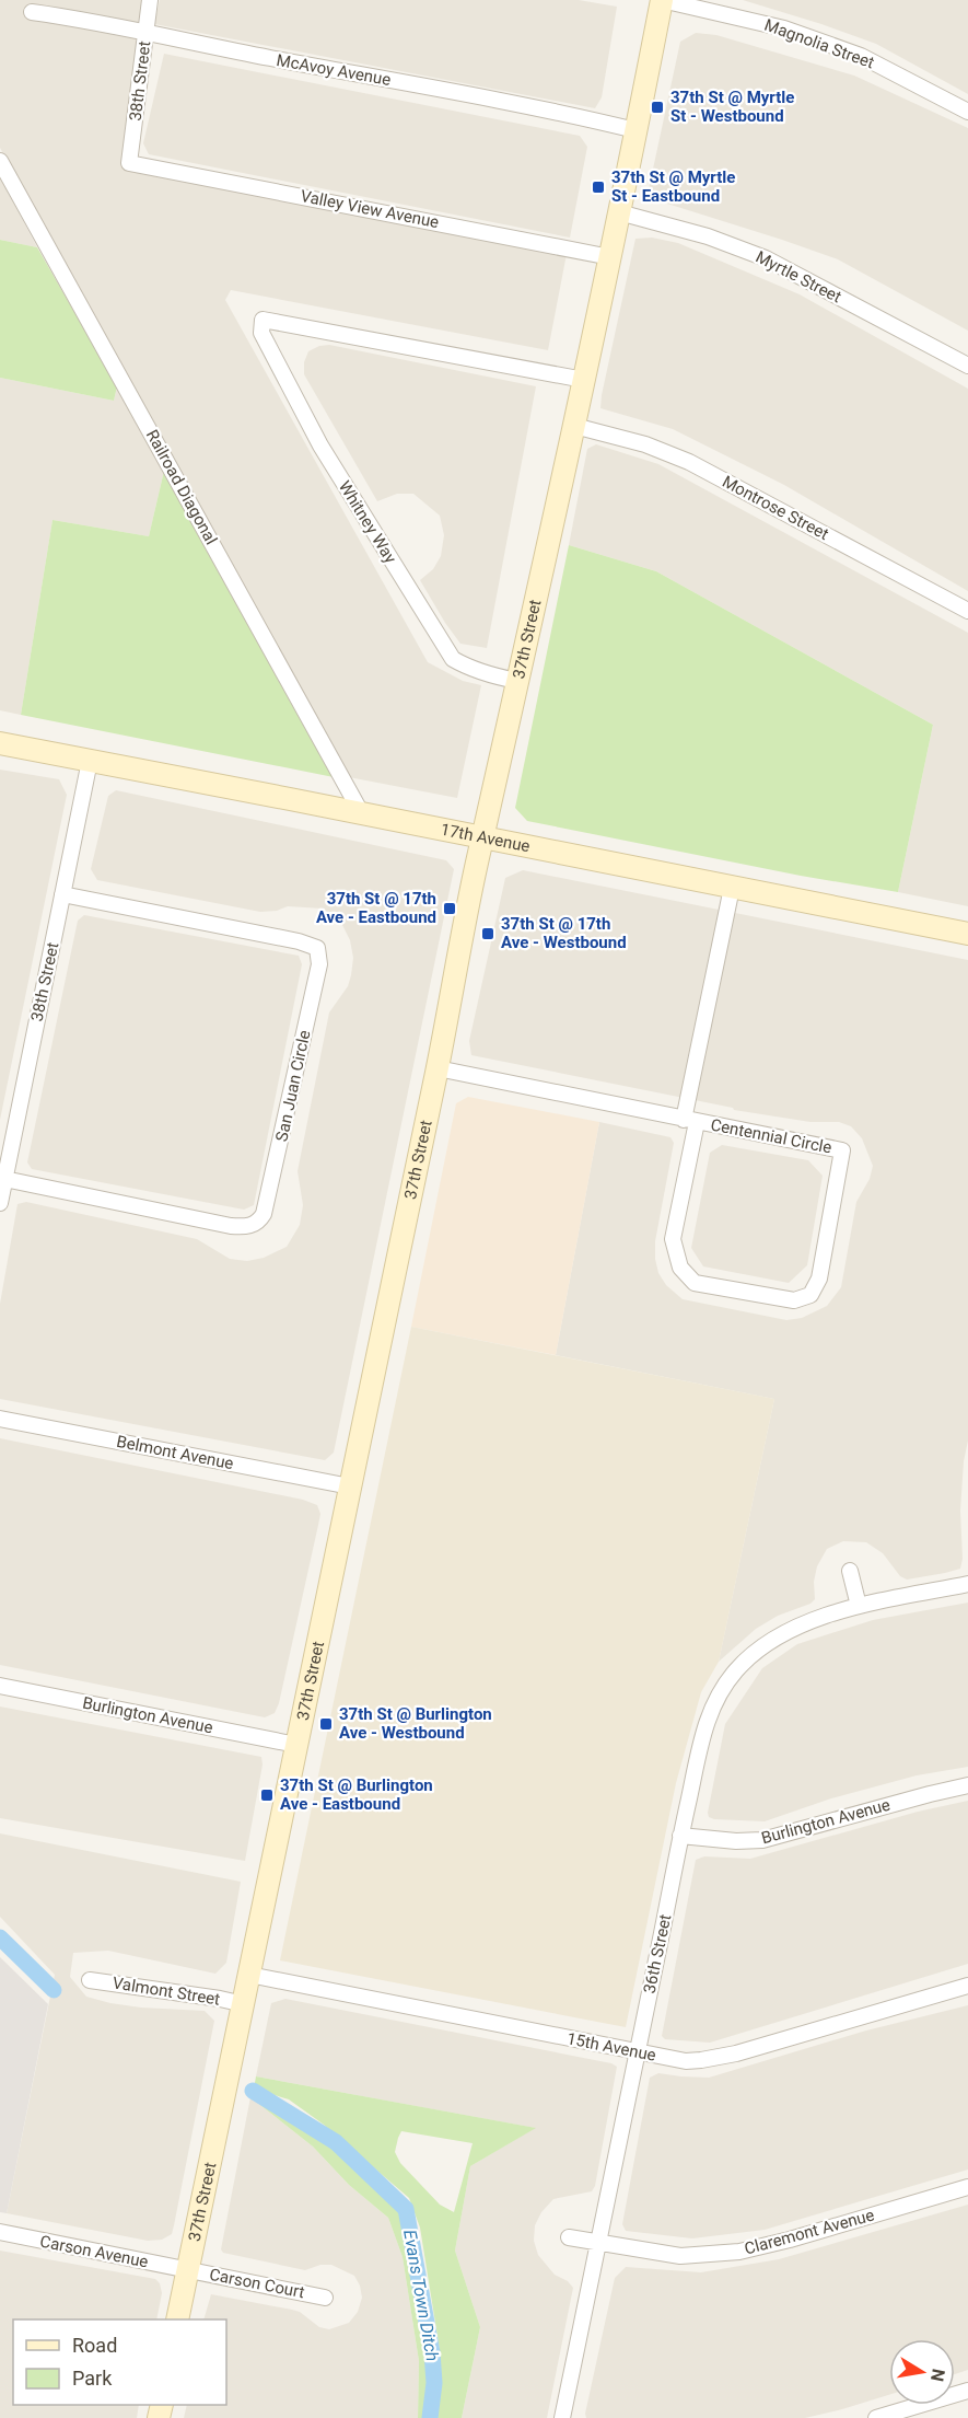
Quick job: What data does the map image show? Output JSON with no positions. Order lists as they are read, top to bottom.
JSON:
{
  "streets": {
    "main road": ["37th Street", "17th Avenue"],
    "street": [
      "Magnolia Street",
      "McAvoy Avenue",
      "38th Street",
      "Valley View Avenue",
      "Myrtle Street",
      "Railroad Diagonal",
      "Montrose Street",
      "Whitney Way",
      "San Juan Circle",
      "Centennial Circle",
      "Belmont Avenue",
      "Burlington Avenue",
      "36th Street",
      "Valmont Street",
      "15th Avenue",
      "Claremont Avenue",
      "Carson Avenue",
      "Carson Court"
    ]
  },
  "crossings": [
    ["Magnolia Street", "37th Street"],
    ["McAvoy Avenue", "38th Street"],
    ["McAvoy Avenue", "37th Street"],
    ["38th Street", "Valley View Avenue"],
    ["38th Street", "17th Avenue"],
    ["38th Street", "San Juan Circle"],
    ["Valley View Avenue", "37th Street"],
    ["Myrtle Street", "37th Street"],
    ["Railroad Diagonal", "17th Avenue"],
    ["Montrose Street", "37th Street"],
    ["Whitney Way", "37th Street"],
    ["37th Street", "17th Avenue"],
    ["37th Street", "Centennial Circle"],
    ["37th Street", "Belmont Avenue"],
    ["37th Street", "Burlington Avenue"],
    ["37th Street", "Valmont Street"],
    ["37th Street", "15th Avenue"],
    ["37th Street", "Carson Avenue"],
    ["37th Street", "Carson Court"],
    ["Burlington Avenue", "36th Street"],
    ["36th Street", "15th Avenue"],
    ["36th Street", "Claremont Avenue"],
    ["Carson Avenue", "Carson Court"]
  ],
  "water": ["Evans Town Ditch"],
  "places": {
    "transit": [
      "37th St @ Myrtle St - Westbound",
      "37th St @ Myrtle St - Eastbound",
      "37th St @ 17th Ave - Eastbound",
      "37th St @ 17th Ave - Westbound",
      "37th St @ Burlington Ave - Westbound",
      "37th St @ Burlington Ave - Eastbound"
    ]
  },
  "legend": ["Road", "Park"],
  "north": "right"
}
